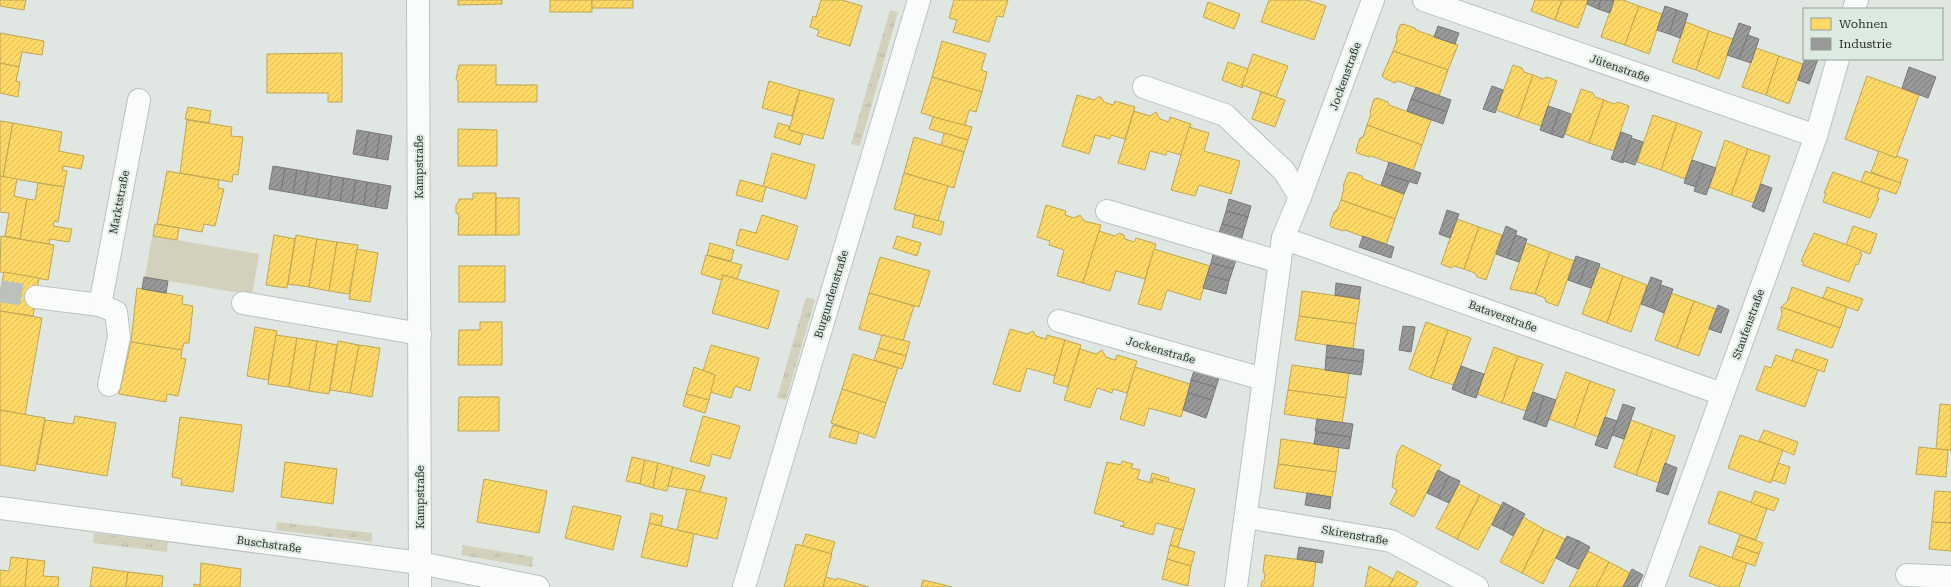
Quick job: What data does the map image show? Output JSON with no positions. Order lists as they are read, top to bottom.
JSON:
{
  "streets": {
    "street": [
      "Jütenstraße",
      "Jockenstraße",
      "Kampstraße",
      "Marktstraße",
      "Burgundenstraße",
      "Bataverstraße",
      "Staufenstraße",
      "Skirenstraße",
      "Buschstraße"
    ]
  },
  "crossings": [
    ["Jütenstraße", "Staufenstraße"],
    ["Jockenstraße", "Bataverstraße"],
    ["Jockenstraße", "Skirenstraße"],
    ["Kampstraße", "Buschstraße"],
    ["Bataverstraße", "Staufenstraße"]
  ],
  "legend": ["Wohnen", "Industrie"]
}
